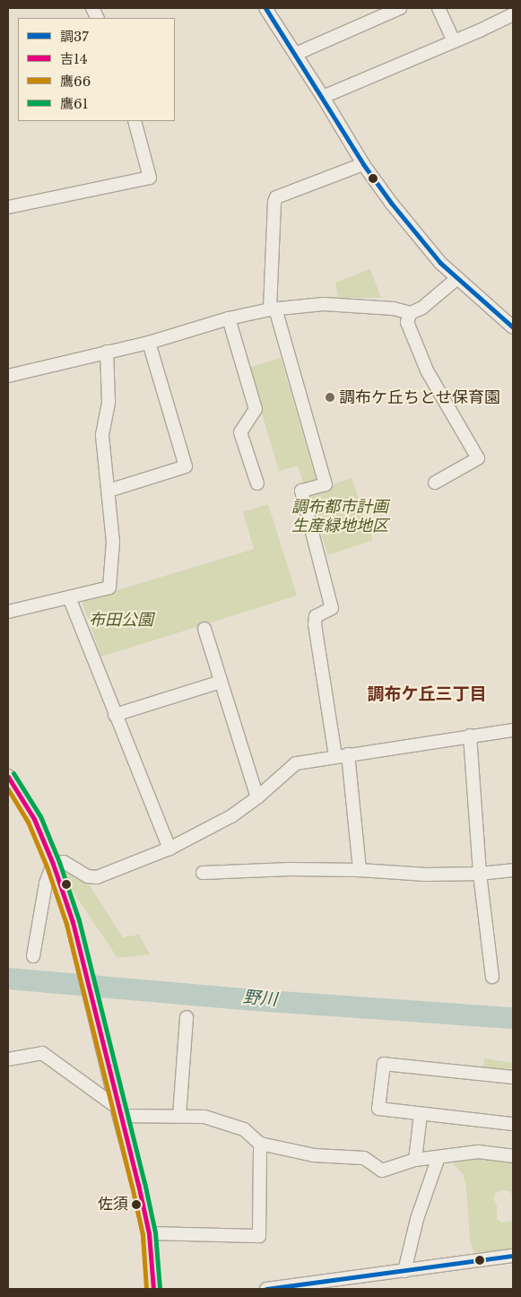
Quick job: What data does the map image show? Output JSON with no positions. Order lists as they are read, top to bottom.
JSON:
{
  "districts": ["調布ケ丘三丁目"],
  "water": ["野川"],
  "parks": ["調布都市計画 生産緑地地区", "布田公園"],
  "places": ["調布ケ丘ちとせ保育園", "佐須"],
  "lines": [
    "transit line 調37",
    "transit line 鷹61",
    "transit line 吉14",
    "transit line 鷹66"
  ],
  "legend": [
    "調37",
    "吉14",
    "鷹66",
    "鷹61"
  ]
}
